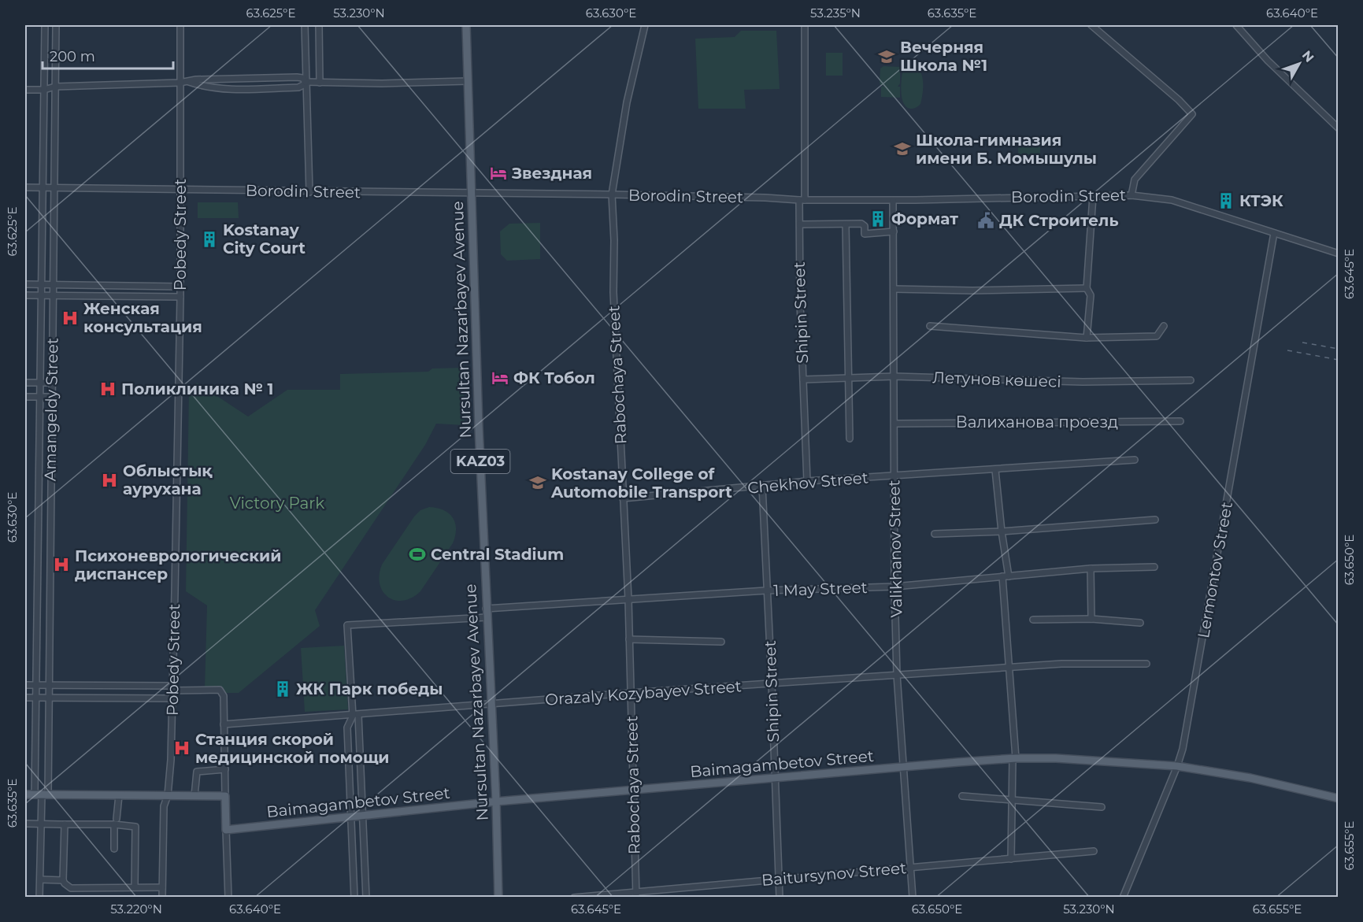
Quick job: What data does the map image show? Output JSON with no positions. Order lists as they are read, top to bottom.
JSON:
{
  "streets": {
    "main road": ["Nursultan Nazarbayev Avenue", "KАZ03", "Baimagambetov Street"],
    "street": [
      "Borodin Street",
      "Pobedy Street",
      "Shipin Street",
      "Rabochaya Street",
      "Летунов көшесі",
      "Amangeldy Street",
      "Валиханова проезд",
      "Chekhov Street",
      "Valikhanov Street",
      "Lermontov Street",
      "1 May Street",
      "Orazaly Kozybayev Street",
      "Baitursynov Street"
    ]
  },
  "crossings": [
    ["Borodin Street", "Pobedy Street"],
    ["Borodin Street", "Shipin Street"],
    ["Borodin Street", "Nursultan Nazarbayev Avenue"],
    ["Borodin Street", "Rabochaya Street"],
    ["Borodin Street", "Amangeldy Street"],
    ["Borodin Street", "Valikhanov Street"],
    ["Borodin Street", "Lermontov Street"],
    ["Shipin Street", "Летунов көшесі"],
    ["Shipin Street", "Chekhov Street"],
    ["Shipin Street", "1 May Street"],
    ["Shipin Street", "Orazaly Kozybayev Street"],
    ["Shipin Street", "Baimagambetov Street"],
    ["Shipin Street", "Baitursynov Street"],
    ["Nursultan Nazarbayev Avenue", "1 May Street"],
    ["Nursultan Nazarbayev Avenue", "Orazaly Kozybayev Street"],
    ["Nursultan Nazarbayev Avenue", "Baimagambetov Street"],
    ["Rabochaya Street", "Chekhov Street"],
    ["Rabochaya Street", "1 May Street"],
    ["Rabochaya Street", "Orazaly Kozybayev Street"],
    ["Rabochaya Street", "Baimagambetov Street"],
    ["Rabochaya Street", "Baitursynov Street"],
    ["Летунов көшесі", "Valikhanov Street"],
    ["Валиханова проезд", "Valikhanov Street"],
    ["Chekhov Street", "Valikhanov Street"],
    ["Valikhanov Street", "1 May Street"],
    ["Valikhanov Street", "Orazaly Kozybayev Street"],
    ["Valikhanov Street", "Baimagambetov Street"],
    ["Valikhanov Street", "Baitursynov Street"],
    ["Lermontov Street", "Baimagambetov Street"]
  ],
  "parks": ["Victory Park"],
  "places": {
    "school or university": ["Вечерняя Школа №1", "Школа-гимназия имени Б. Момышулы", "Kostanay College of Automobile Transport"],
    "hotel": ["Звездная", "ФК Тобол"],
    "building": [
      "КТЭК",
      "Формат",
      "Kostanay City Court",
      "ЖК Парк победы"
    ],
    "public building": ["ДК Строитель"],
    "hospital": [
      "Женская консультация",
      "Поликлиника № 1",
      "Облыстық аурухана",
      "Психоневрологический диспансер",
      "Станция скорой медицинской помощи"
    ],
    "sports": ["Central Stadium"]
  },
  "scale_bar": "200 m",
  "north": "top right",
  "coordinates": [
    "63.625°E",
    "53.230°N",
    "63.630°E",
    "53.235°N",
    "63.635°E",
    "63.640°E",
    "63.645°E",
    "63.650°E",
    "63.655°E",
    "53.220°N"
  ]
}
